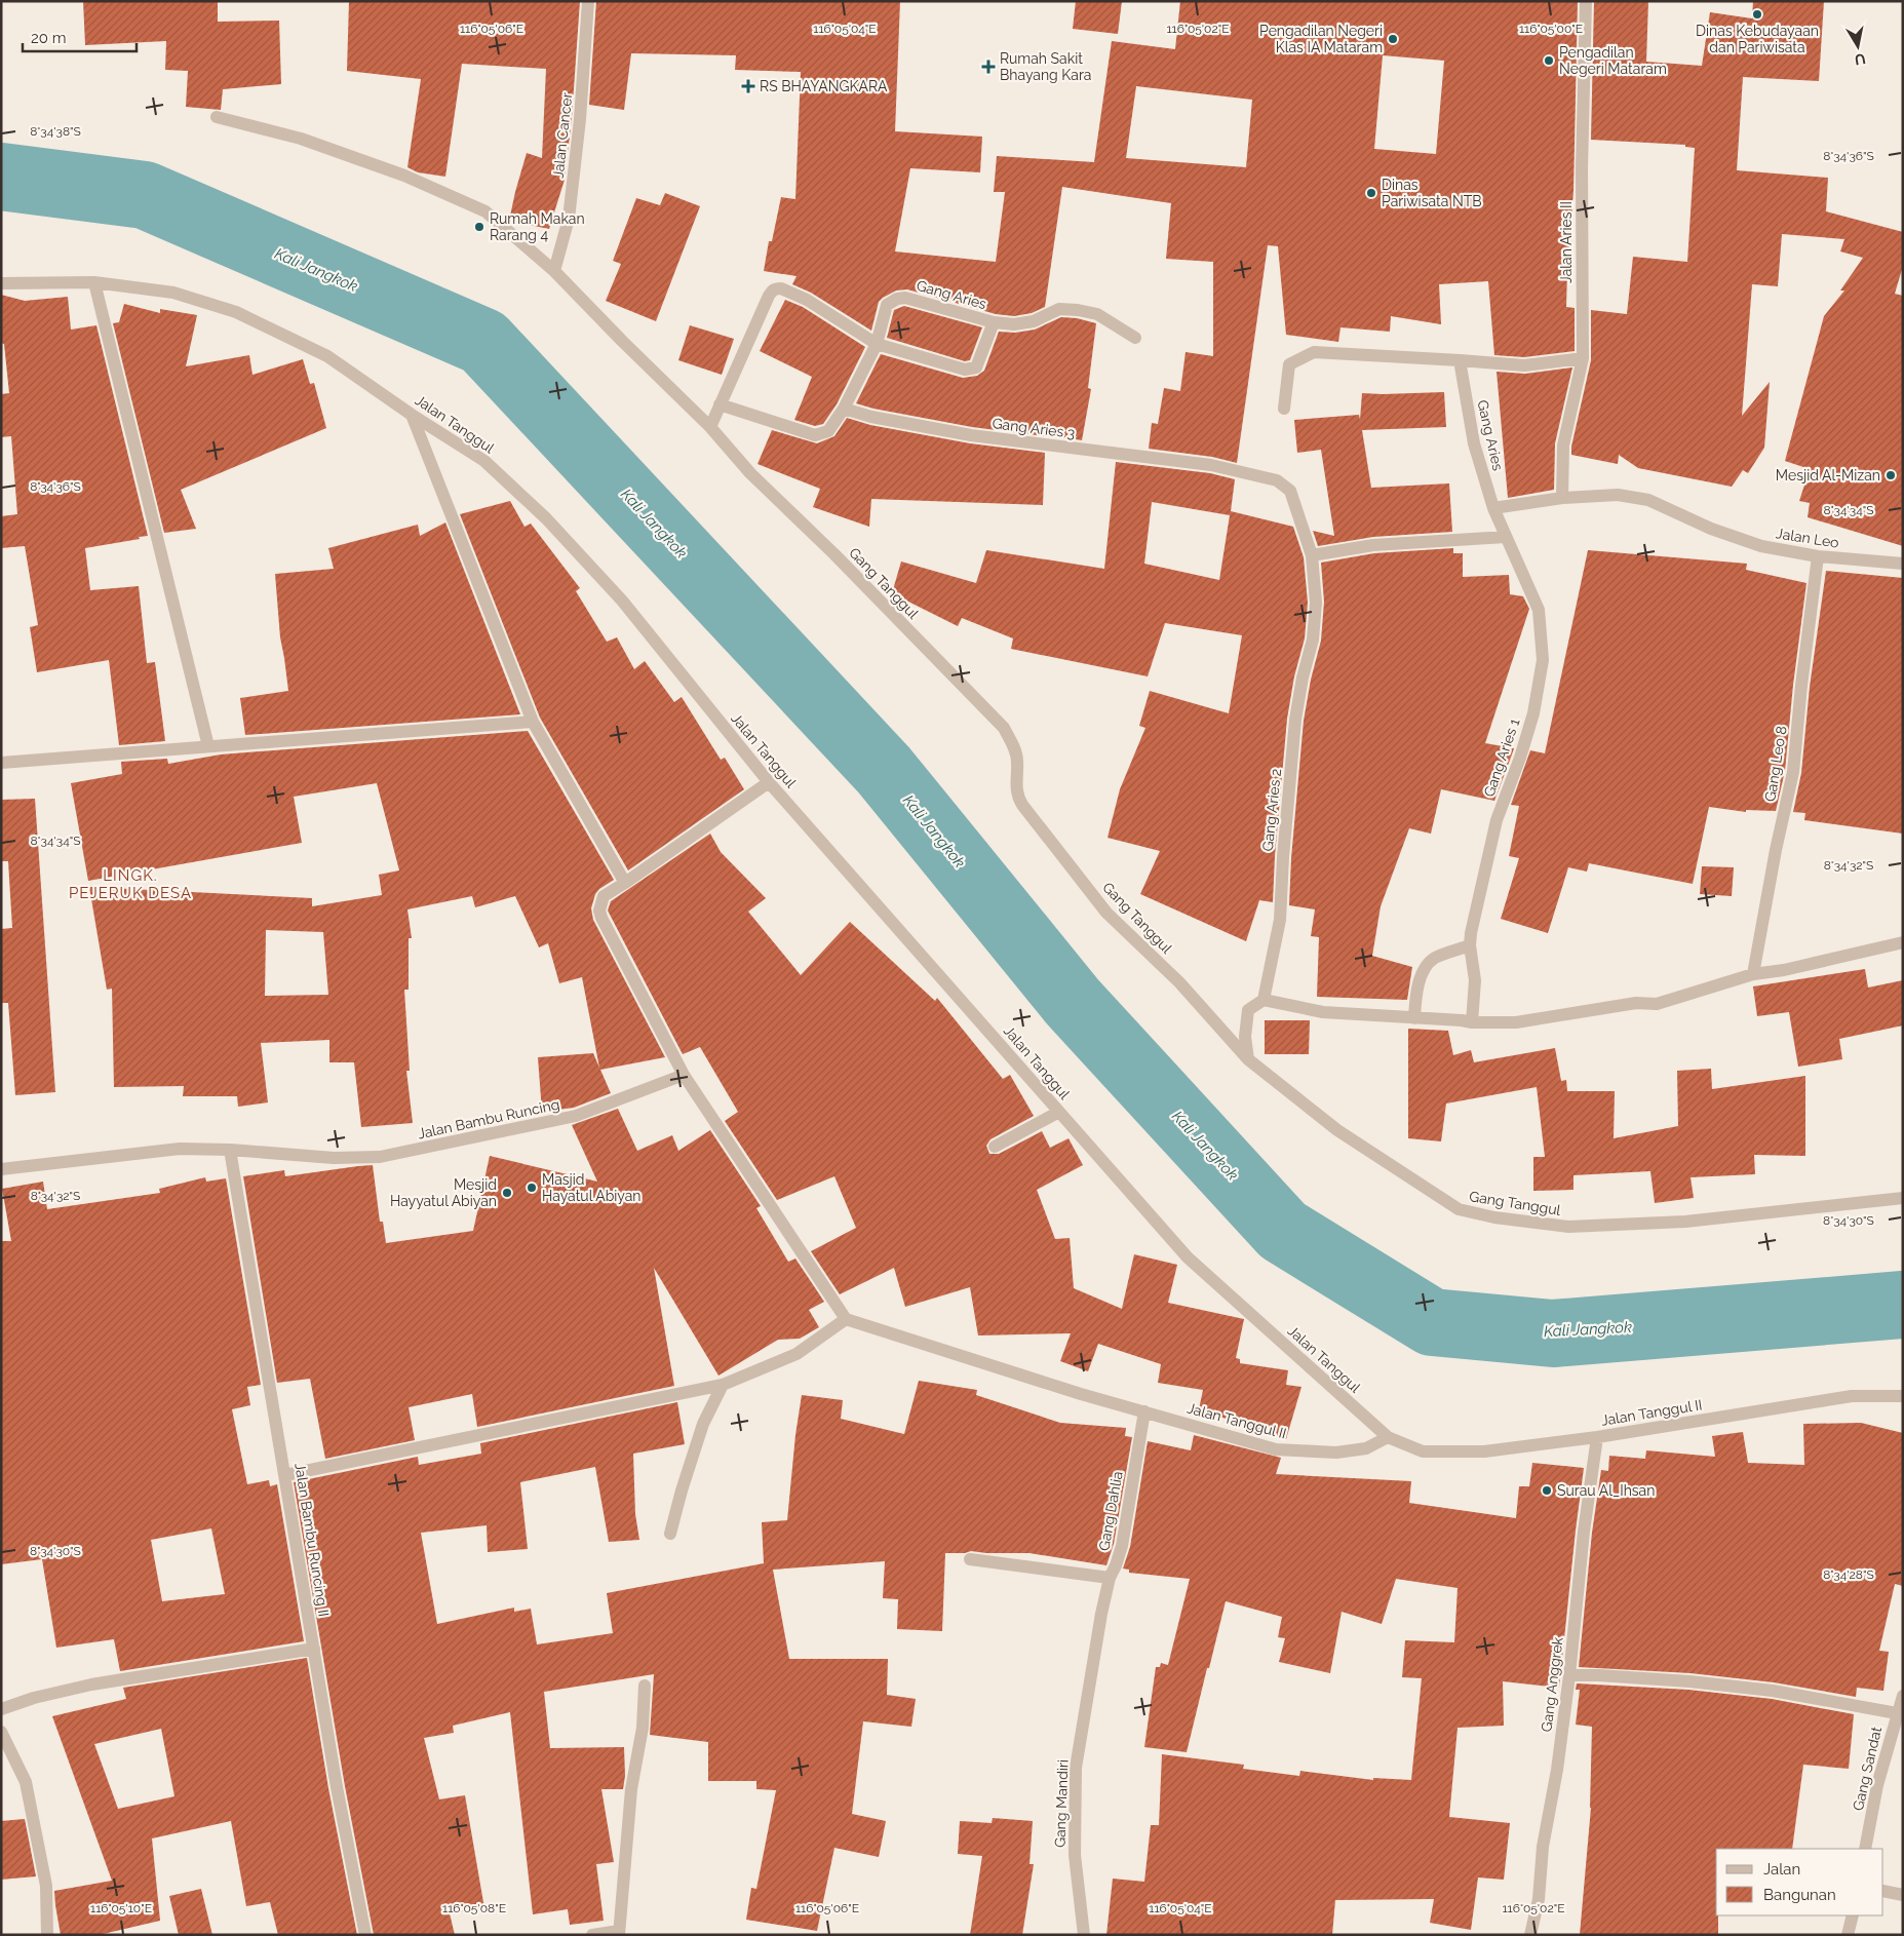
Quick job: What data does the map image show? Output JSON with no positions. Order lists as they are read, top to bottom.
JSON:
{
  "streets": {
    "street": [
      "Jalan Cancer",
      "Jalan Aries II",
      "Gang Aries",
      "Jalan Tanggul",
      "Gang Aries 3",
      "Jalan Leo",
      "Gang Tanggul",
      "Gang Aries 1",
      "Gang Leo 8",
      "Gang Aries 2",
      "Jalan Bambu Runcing",
      "Jalan Tanggul II",
      "Gang Dahlia",
      "Jalan Bambu Runcing II",
      "Gang Anggrek",
      "Gang Sandat",
      "Gang Mandiri"
    ]
  },
  "crossings": [
    ["Jalan Cancer", "Gang Tanggul"],
    ["Jalan Aries II", "Jalan Leo"],
    ["Gang Aries", "Gang Aries 3"],
    ["Gang Aries", "Gang Aries 1"],
    ["Jalan Tanggul", "Jalan Tanggul II"],
    ["Gang Aries 3", "Gang Aries 2"],
    ["Jalan Leo", "Gang Leo 8"],
    ["Jalan Bambu Runcing", "Jalan Bambu Runcing II"],
    ["Jalan Tanggul II", "Gang Dahlia"],
    ["Jalan Tanggul II", "Gang Anggrek"],
    ["Gang Dahlia", "Gang Mandiri"]
  ],
  "districts": ["LINGK. PEJERUK DESA"],
  "water": ["Kali Jangkok"],
  "places": {
    "other": [
      "Dinas Kebudayaan dan Pariwisata",
      "Pengadilan Negeri Klas IA Mataram",
      "Pengadilan Negeri Mataram",
      "Dinas Pariwisata NTB",
      "Rumah Makan Rarang 4",
      "Mesjid Al-Mizan",
      "Masjid Hayatul Abiyan",
      "Mesjid Hayyatul Abiyan",
      "Surau Al_Ihsan"
    ],
    "health": ["Rumah Sakit Bhayang Kara", "RS BHAYANGKARA"]
  },
  "legend": ["Jalan", "Bangunan"],
  "scale_bar": "20 m",
  "north": "bottom",
  "coordinates": [
    "116°05'06\"E",
    "116°05'04\"E",
    "116°05'02\"E",
    "116°05'00\"E",
    "8°34'38\"S",
    "8°34'36\"S",
    "8°34'34\"S",
    "8°34'32\"S",
    "8°34'30\"S",
    "8°34'28\"S",
    "116°05'10\"E",
    "116°05'08\"E"
  ]
}
